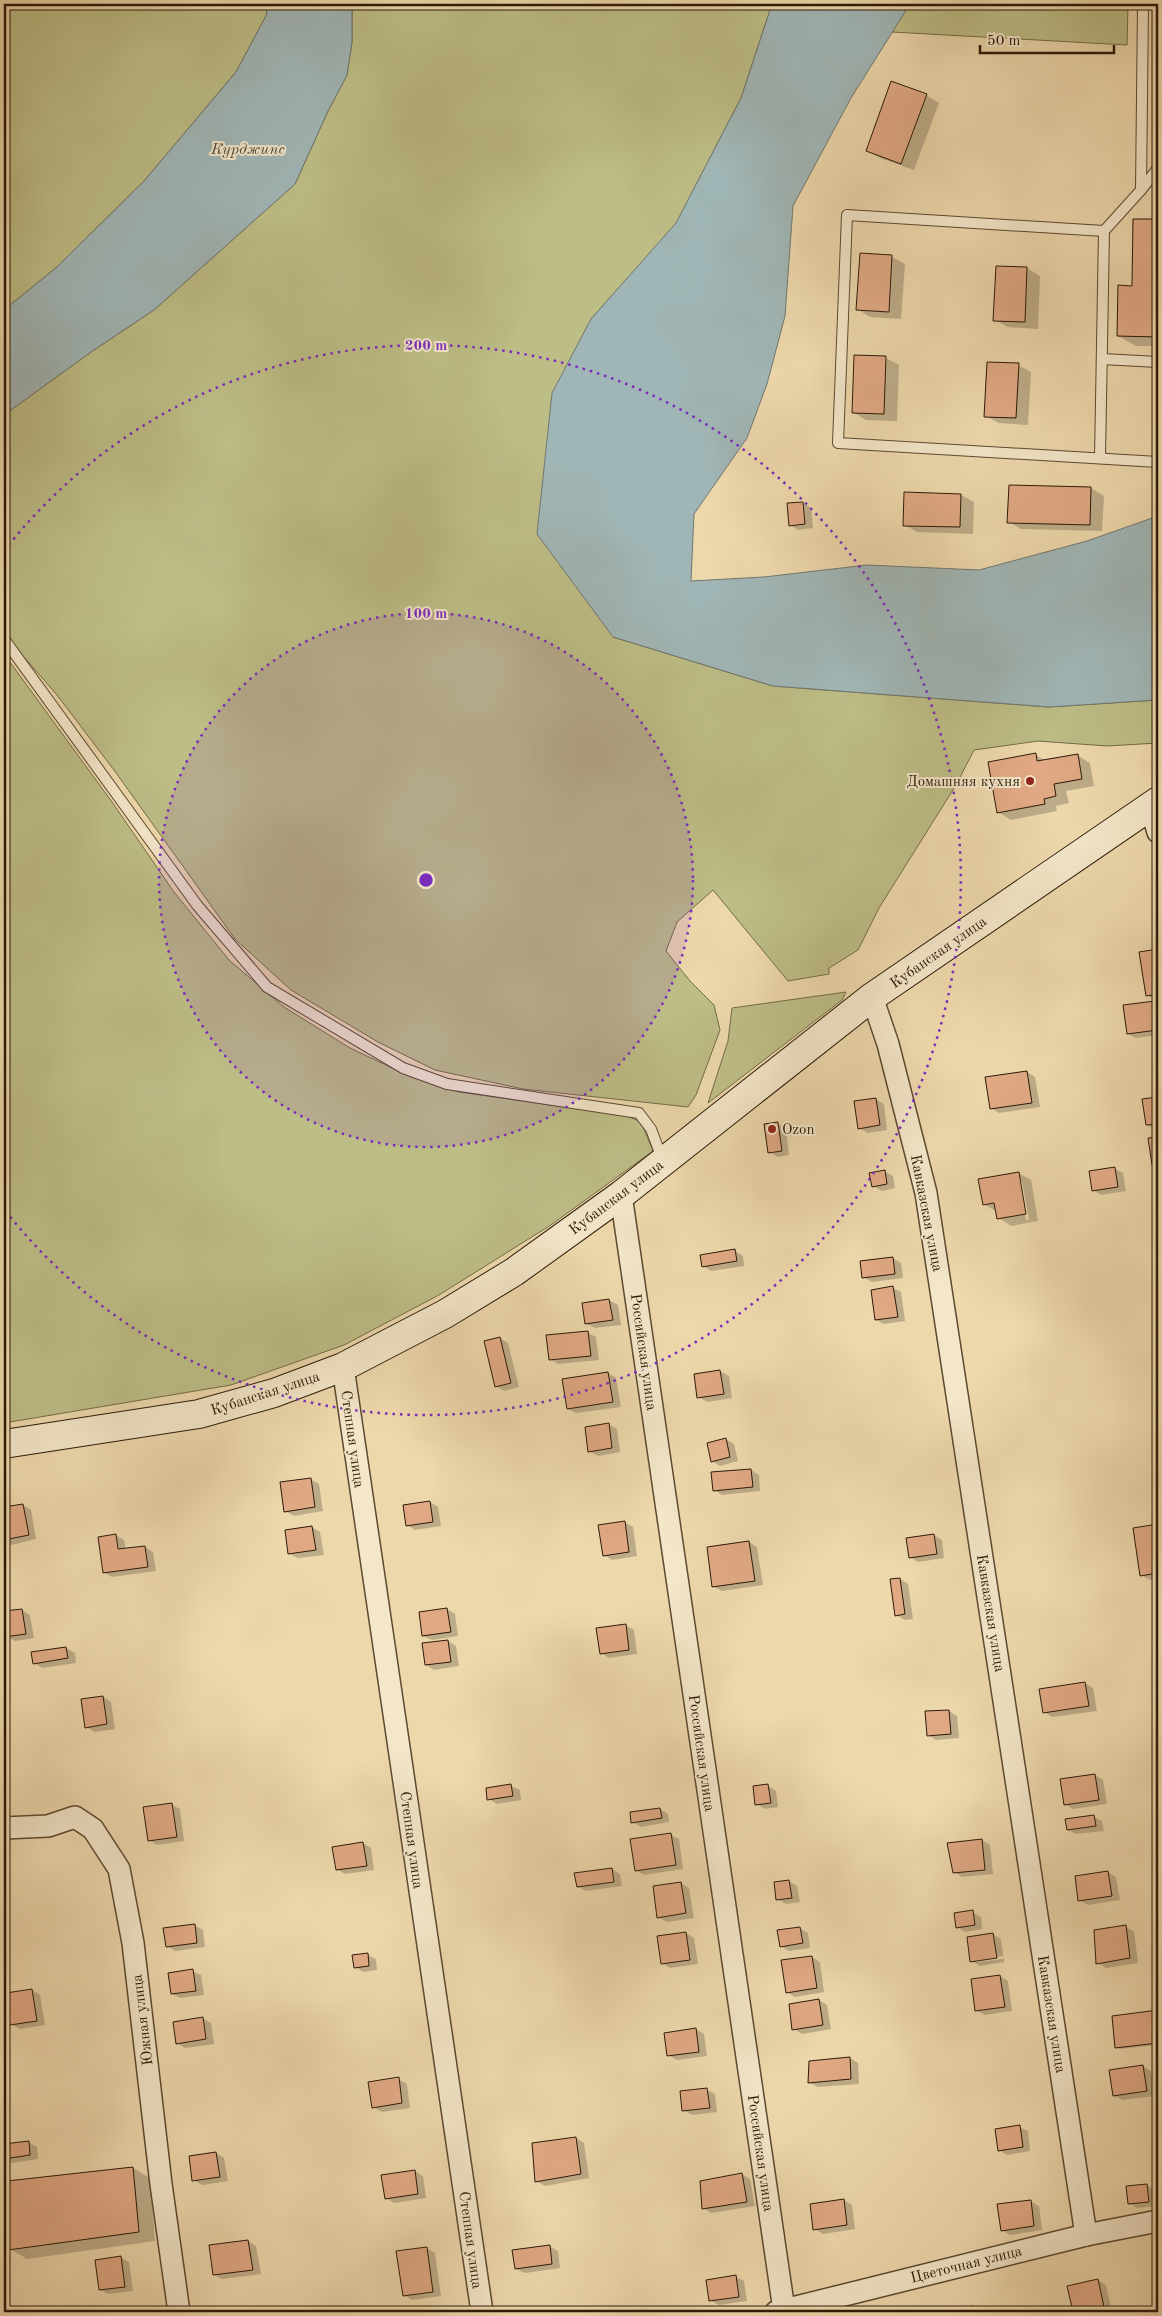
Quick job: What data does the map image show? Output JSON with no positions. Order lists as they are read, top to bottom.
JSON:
{
  "streets": {
    "main road": ["Кубанская улица"],
    "street": [
      "Кавказская улица",
      "Российская улица",
      "Степная улица",
      "Южная улица",
      "Цветочная улица"
    ]
  },
  "crossings": [
    ["Кубанская улица", "Кавказская улица"],
    ["Кубанская улица", "Российская улица"],
    ["Кубанская улица", "Степная улица"],
    ["Кавказская улица", "Цветочная улица"],
    ["Российская улица", "Цветочная улица"]
  ],
  "water": ["Курджипс"],
  "places": ["Домашняя кухня", "Ozon"],
  "scale_bar": "50 m",
  "rings": ["200 m", "100 m"]
}
